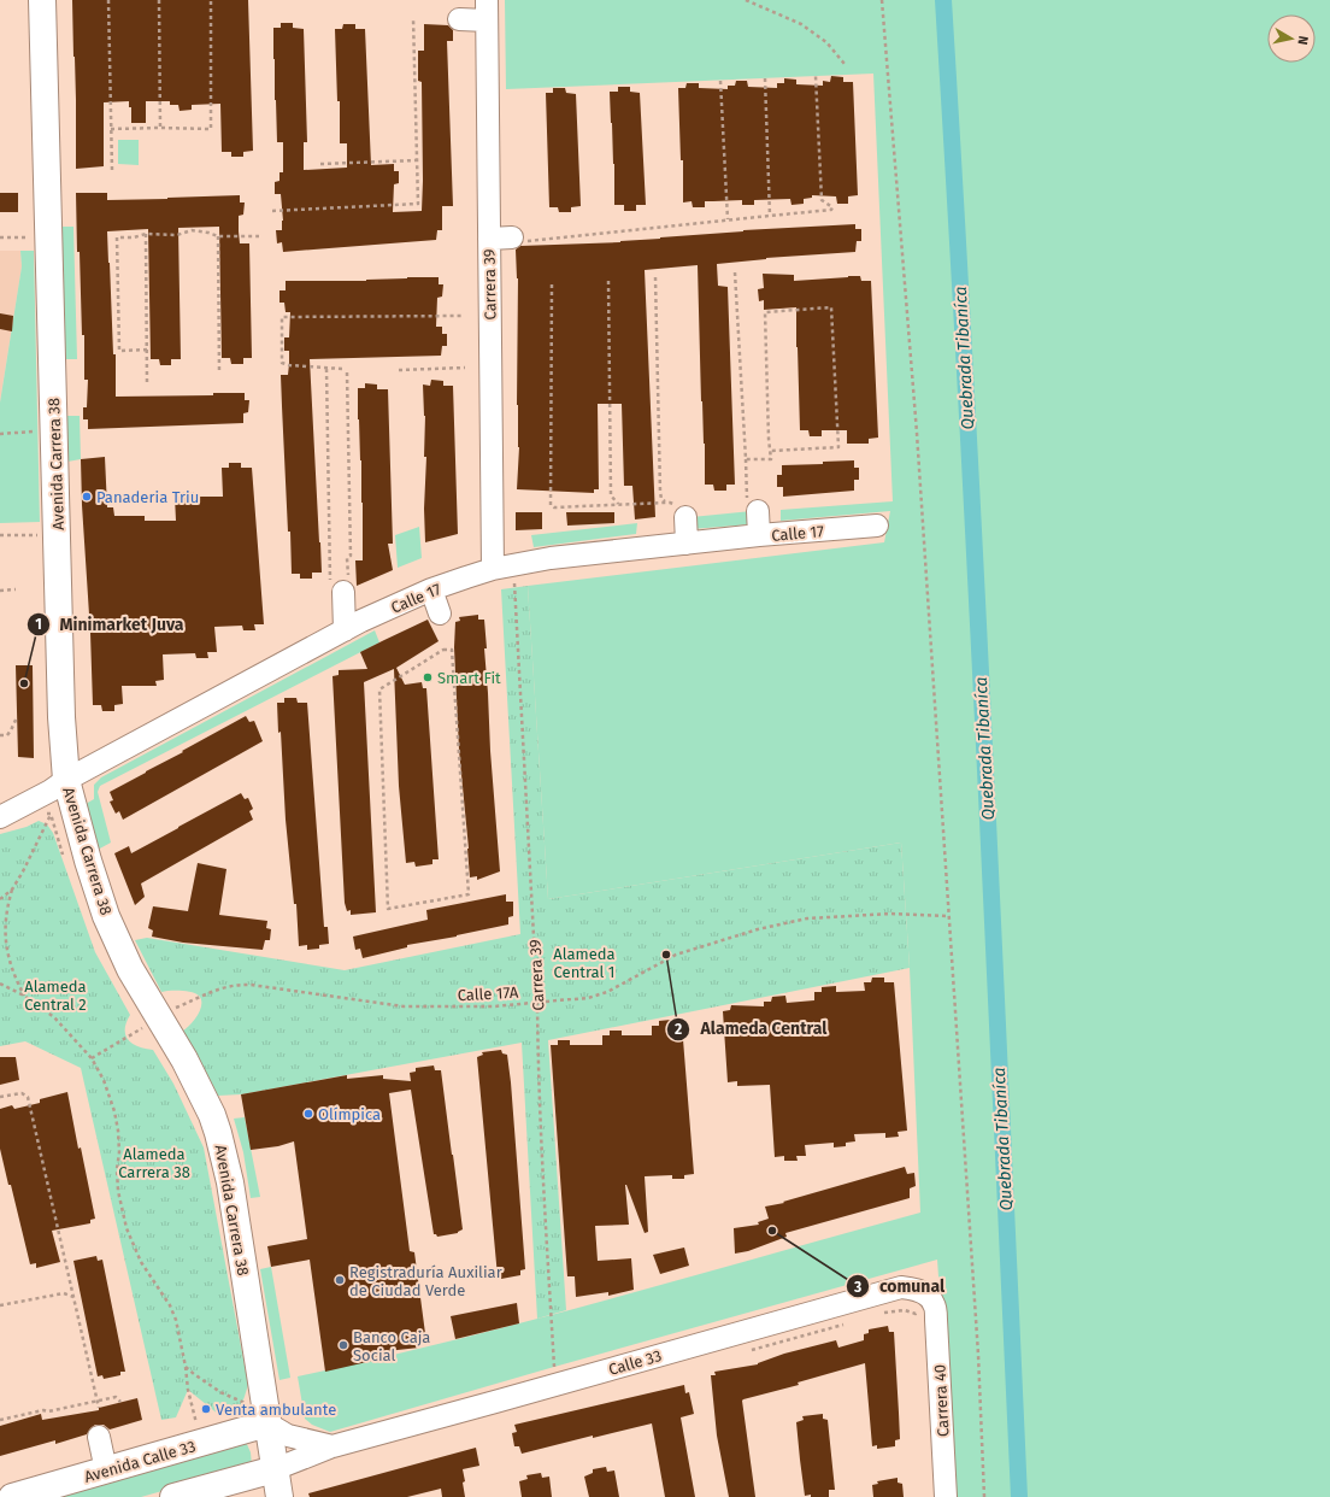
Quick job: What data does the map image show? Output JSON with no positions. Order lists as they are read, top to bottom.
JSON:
{
  "streets": {
    "main road": ["Avenida Carrera 38", "Avenida Calle 33"],
    "street": [
      "Carrera 39",
      "Calle 17",
      "Calle 33",
      "Carrera 40"
    ],
    "path": ["Calle 17A"]
  },
  "crossings": [
    ["Carrera 39", "Calle 17"],
    ["Carrera 39", "Calle 17A"],
    ["Carrera 39", "Calle 33"],
    ["Avenida Carrera 38", "Calle 17"],
    ["Avenida Carrera 38", "Calle 17A"],
    ["Avenida Carrera 38", "Calle 33"],
    ["Avenida Carrera 38", "Avenida Calle 33"],
    ["Calle 33", "Carrera 40"],
    ["Calle 33", "Avenida Calle 33"]
  ],
  "water": ["Quebrada Tibaníca"],
  "parks": ["Alameda Central 1", "Alameda Central 2", "Alameda Carrera 38"],
  "places": [
    "Panaderia Triu",
    "Smart Fit",
    "Minimarket Juva",
    "Alameda Central",
    "Olímpica",
    "comunal",
    "Registraduría Auxiliar de Ciudad Verde",
    "Banco Caja Social",
    "Venta ambulante"
  ],
  "north": "right"
}
